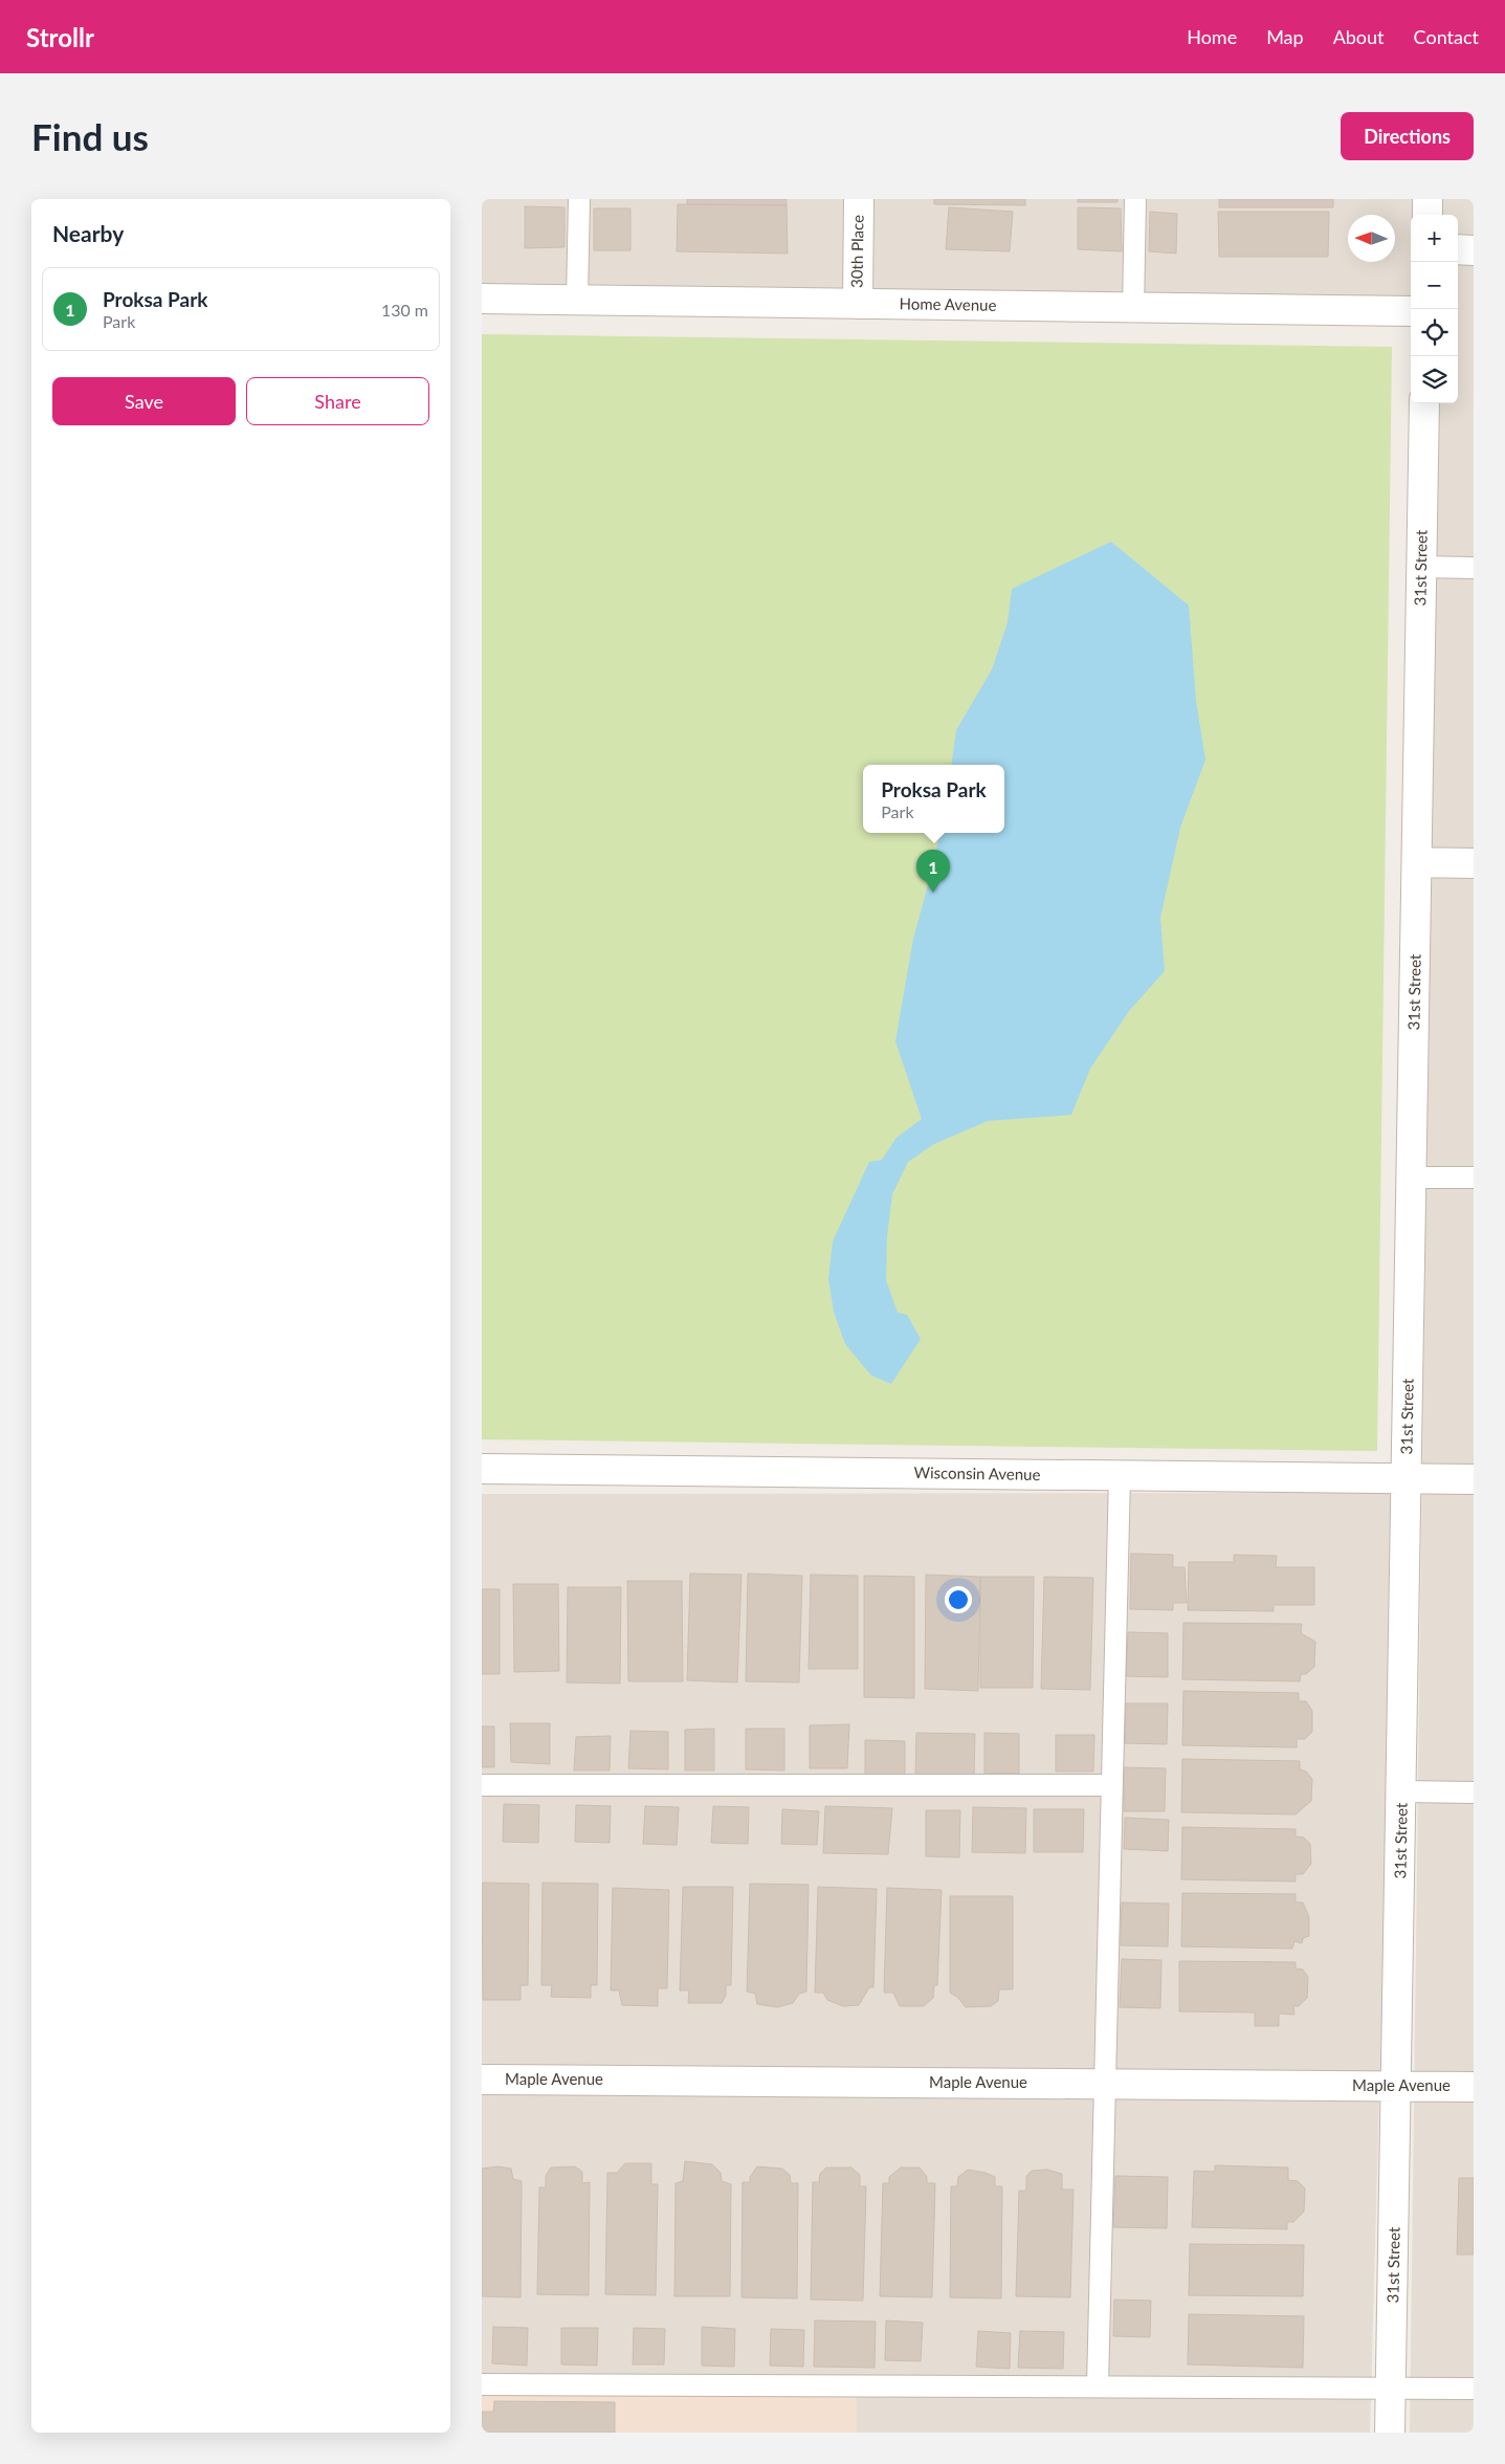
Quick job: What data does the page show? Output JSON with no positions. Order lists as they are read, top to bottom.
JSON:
{
  "streets": {
    "street": [
      "30th Place",
      "Home Avenue",
      "31st Street",
      "Wisconsin Avenue",
      "Maple Avenue"
    ]
  },
  "crossings": [
    ["30th Place", "Home Avenue"],
    ["31st Street", "Wisconsin Avenue"],
    ["31st Street", "Maple Avenue"]
  ],
  "north": "left",
  "page": {
    "header": "Strollr",
    "nav": [
      "Home",
      "Map",
      "About",
      "Contact"
    ],
    "buttons": [
      "Directions",
      ["Save", "Share"]
    ],
    "title": "Find us",
    "heading": "Nearby",
    "map_buttons": ["+", "−"],
    "list": [
      {
        "mark": "1",
        "name": "Proksa Park",
        "note": "Park",
        "value": "130 m"
      }
    ],
    "popup": ["Proksa Park", "Park"],
    "pins": "1"
  }
}
